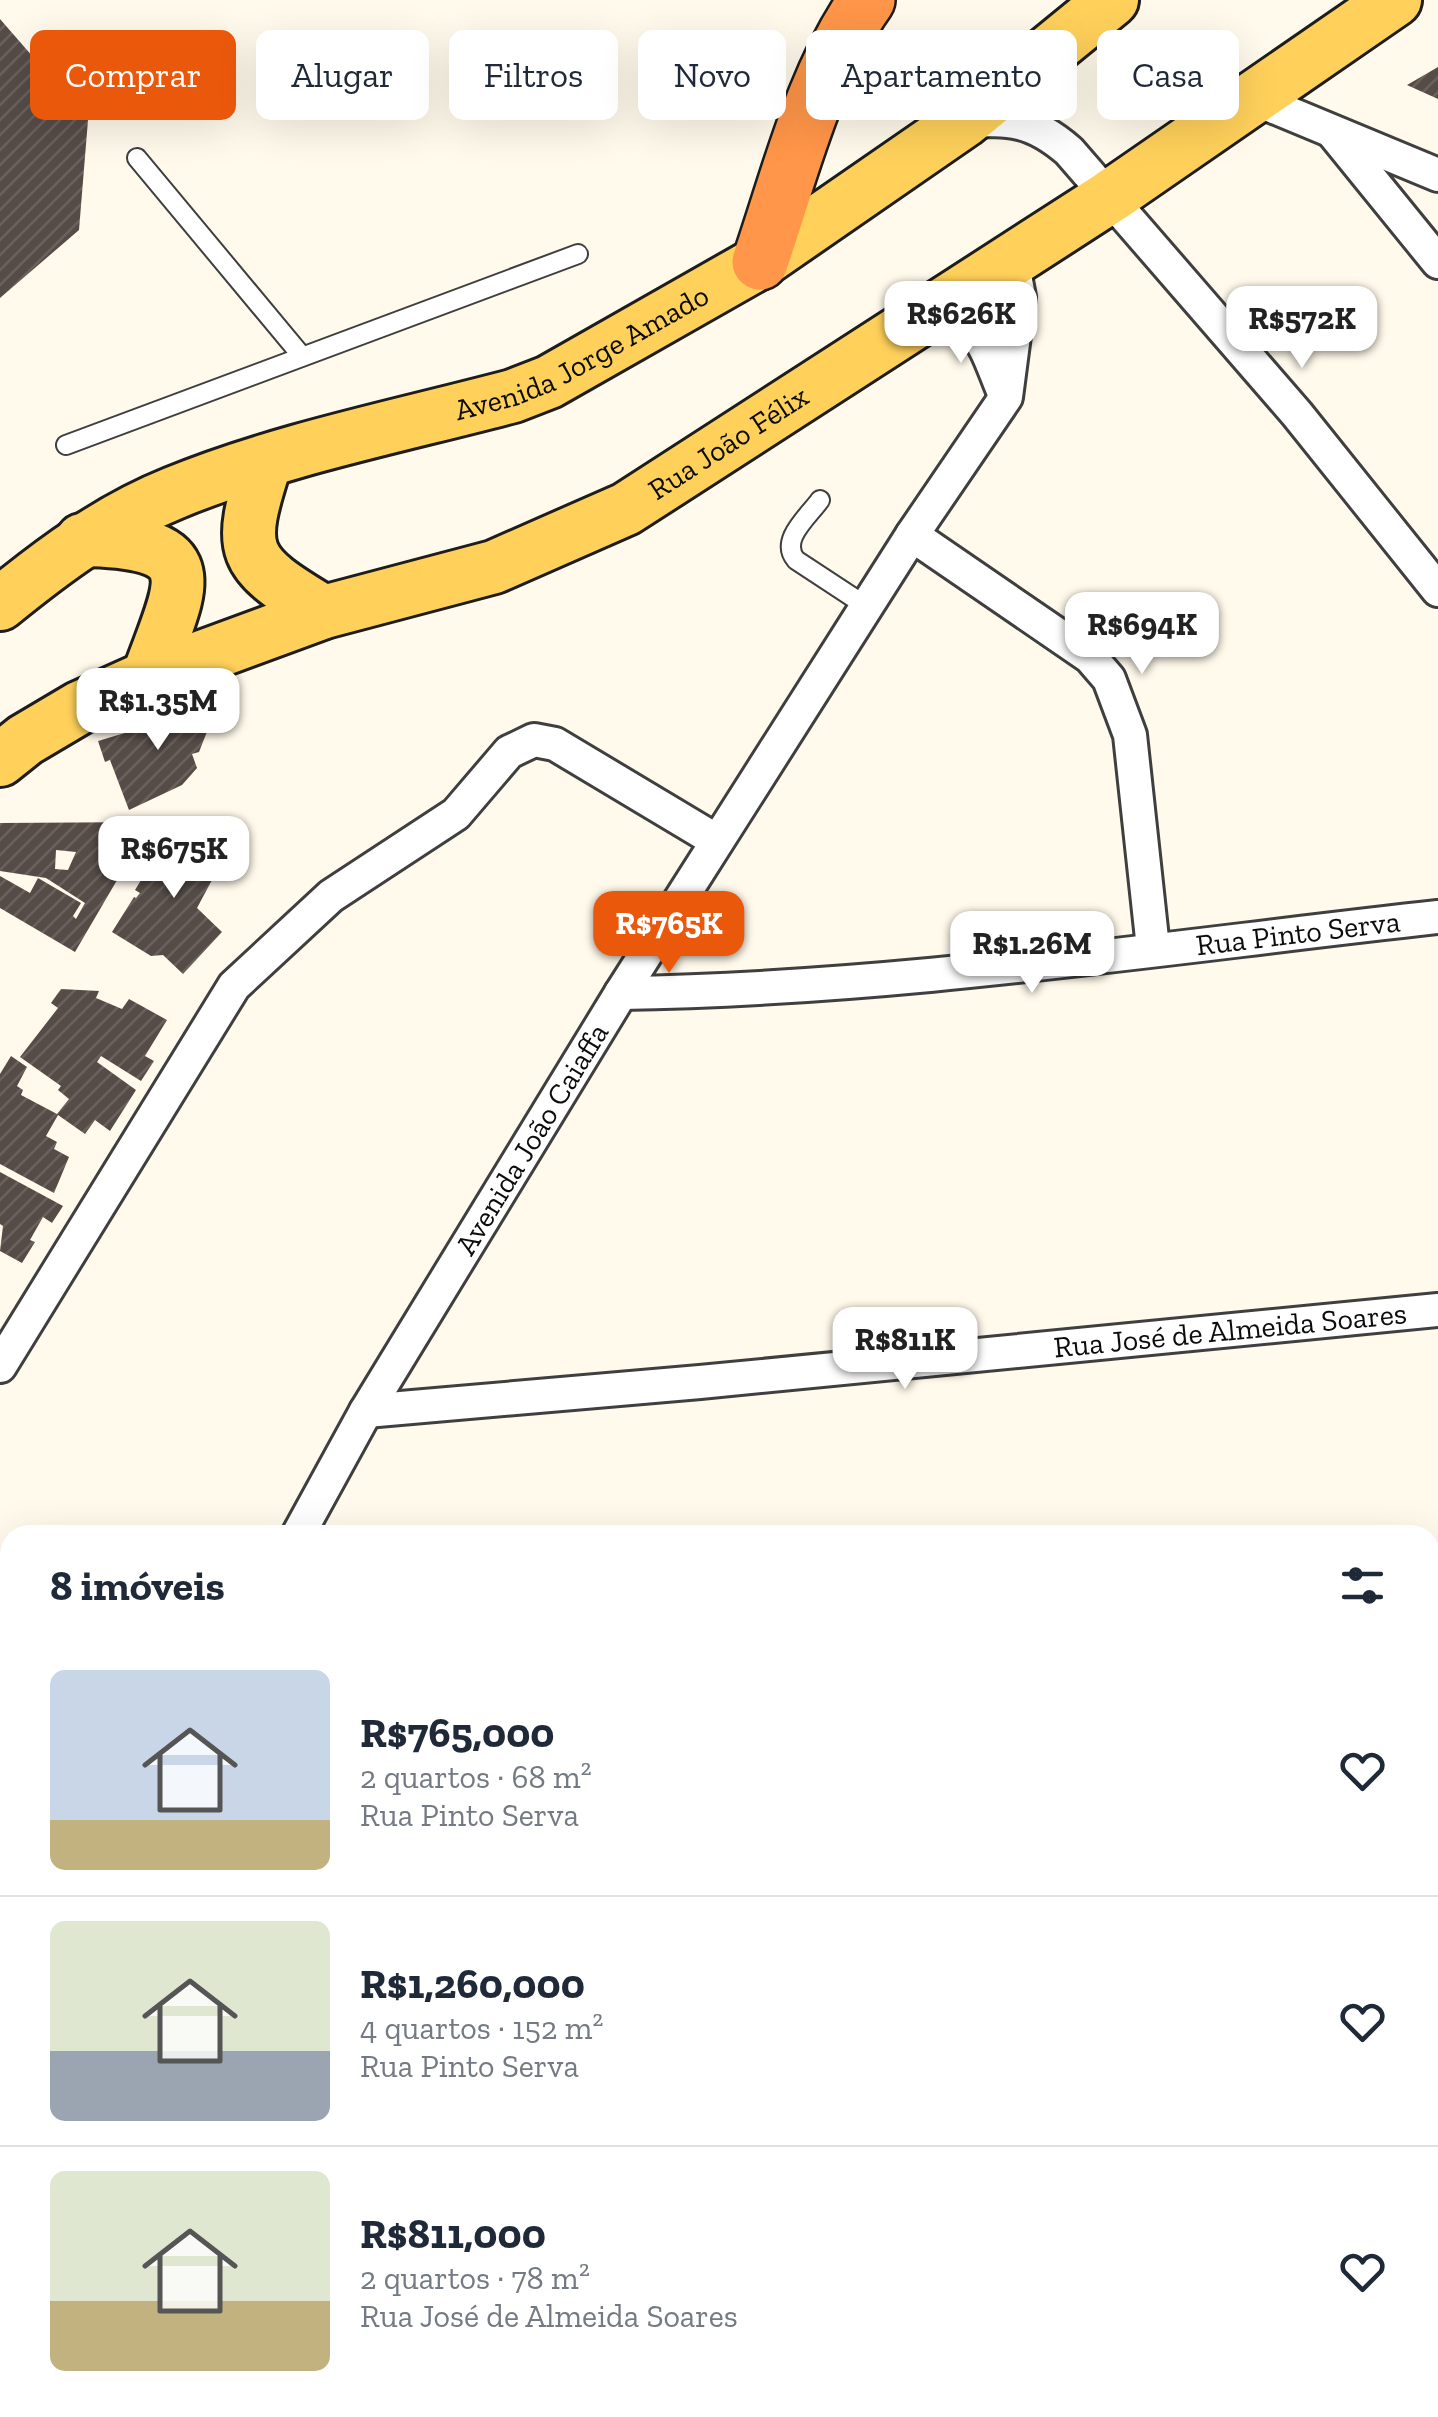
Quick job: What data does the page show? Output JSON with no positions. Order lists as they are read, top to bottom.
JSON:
{
  "streets": {
    "main road": ["Avenida Jorge Amado", "Rua João Félix"],
    "street": ["Rua Pinto Serva", "Avenida João Caiaffa", "Rua José de Almeida Soares"]
  },
  "crossings": [
    ["Rua João Félix", "Avenida João Caiaffa"],
    ["Rua Pinto Serva", "Avenida João Caiaffa"],
    ["Avenida João Caiaffa", "Rua José de Almeida Soares"]
  ],
  "page": {
    "chip": [
      "Comprar",
      "Alugar",
      "Filtros",
      "Novo",
      "Apartamento",
      "Casa"
    ],
    "price": [
      "R$626K",
      "R$572K",
      "R$694K",
      "R$1.35M",
      "R$675K",
      "R$765K",
      "R$1.26M",
      "R$811K"
    ],
    "heading": "8 imóveis",
    "list": [
      {
        "name": "R$765,000",
        "note": "2 quartos · 68 m² · Rua Pinto Serva"
      },
      {
        "name": "R$1,260,000",
        "note": "4 quartos · 152 m² · Rua Pinto Serva"
      },
      {
        "name": "R$811,000",
        "note": "2 quartos · 78 m² · Rua José de Almeida Soares"
      }
    ]
  }
}
